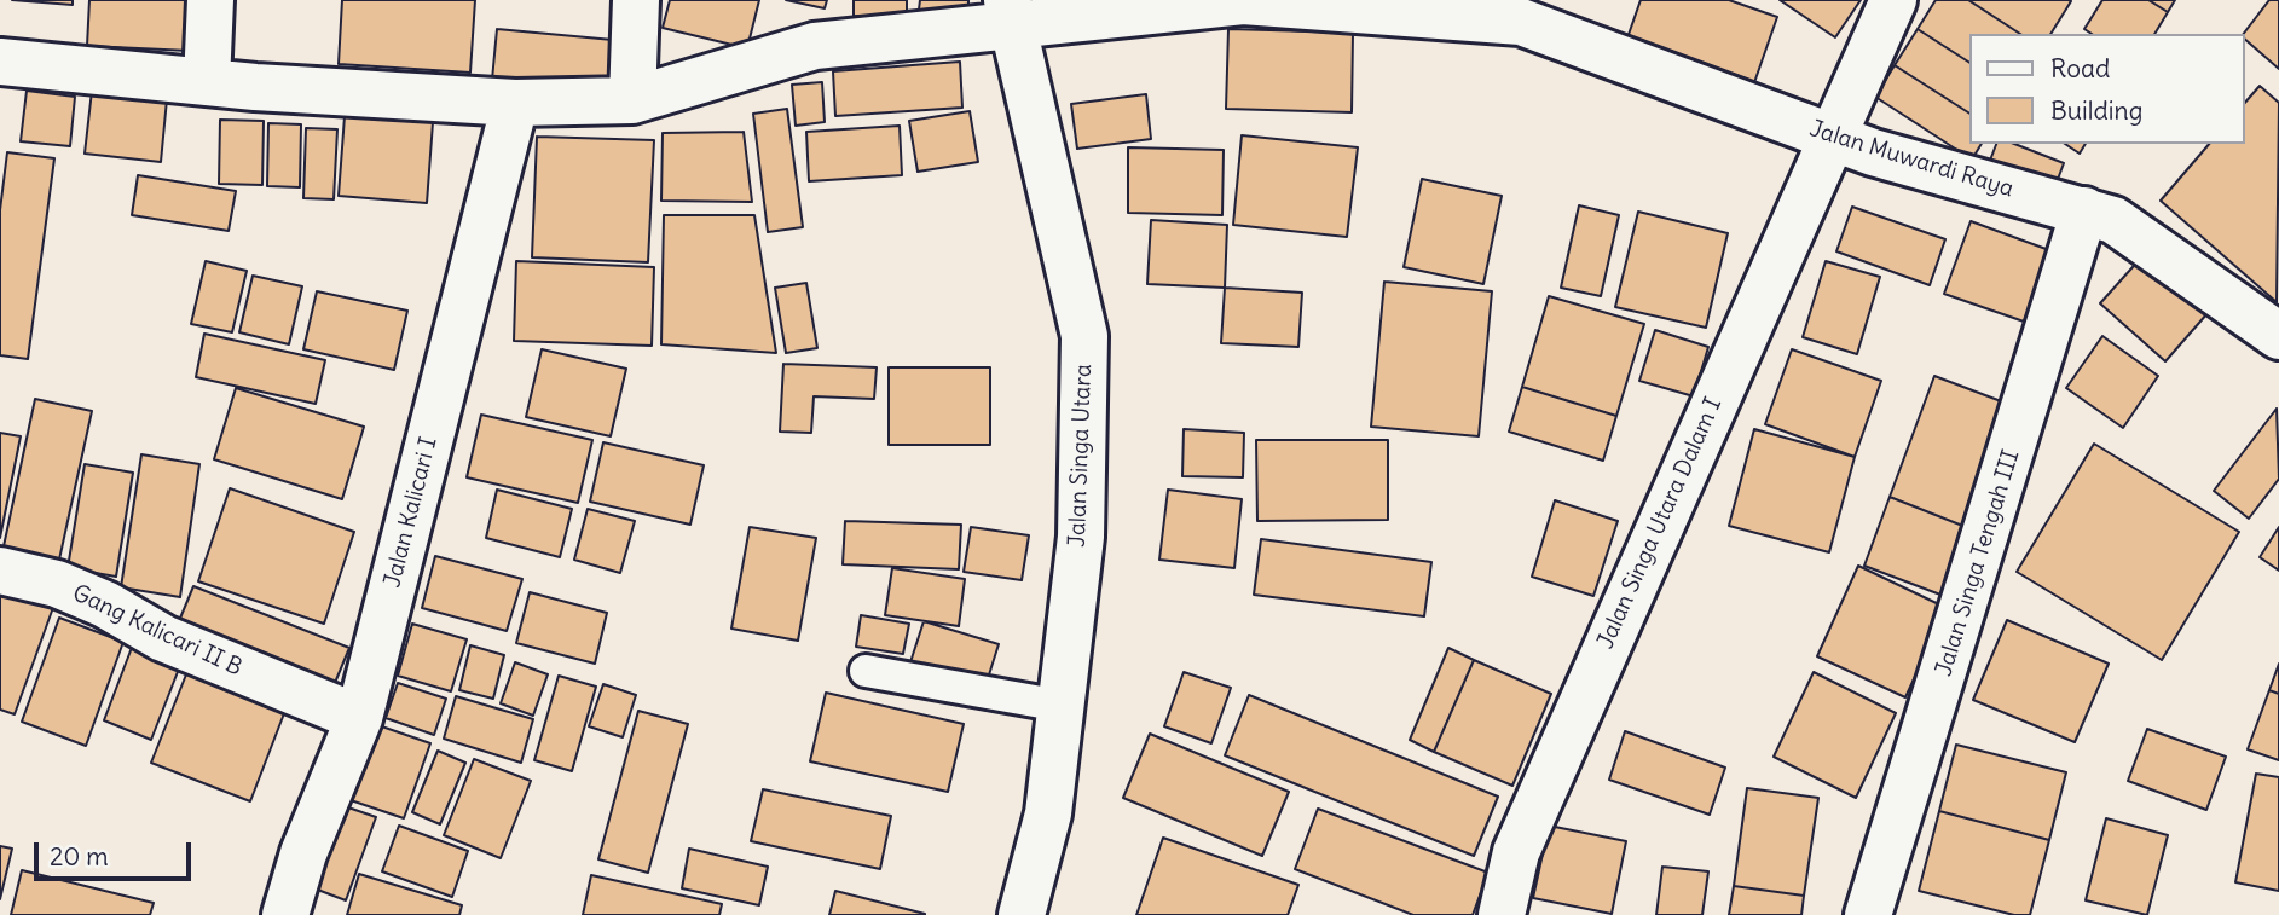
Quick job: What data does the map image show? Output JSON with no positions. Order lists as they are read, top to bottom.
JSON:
{
  "streets": {
    "street": [
      "Jalan Muwardi Raya",
      "Jalan Singa Utara",
      "Jalan Kalicari I",
      "Jalan Singa Utara Dalam I",
      "Jalan Singa Tengah III",
      "Gang Kalicari II B"
    ]
  },
  "crossings": [
    ["Jalan Muwardi Raya", "Jalan Singa Utara Dalam I"],
    ["Jalan Muwardi Raya", "Jalan Singa Tengah III"],
    ["Jalan Kalicari I", "Gang Kalicari II B"]
  ],
  "legend": ["Road", "Building"],
  "scale_bar": "20 m"
}
